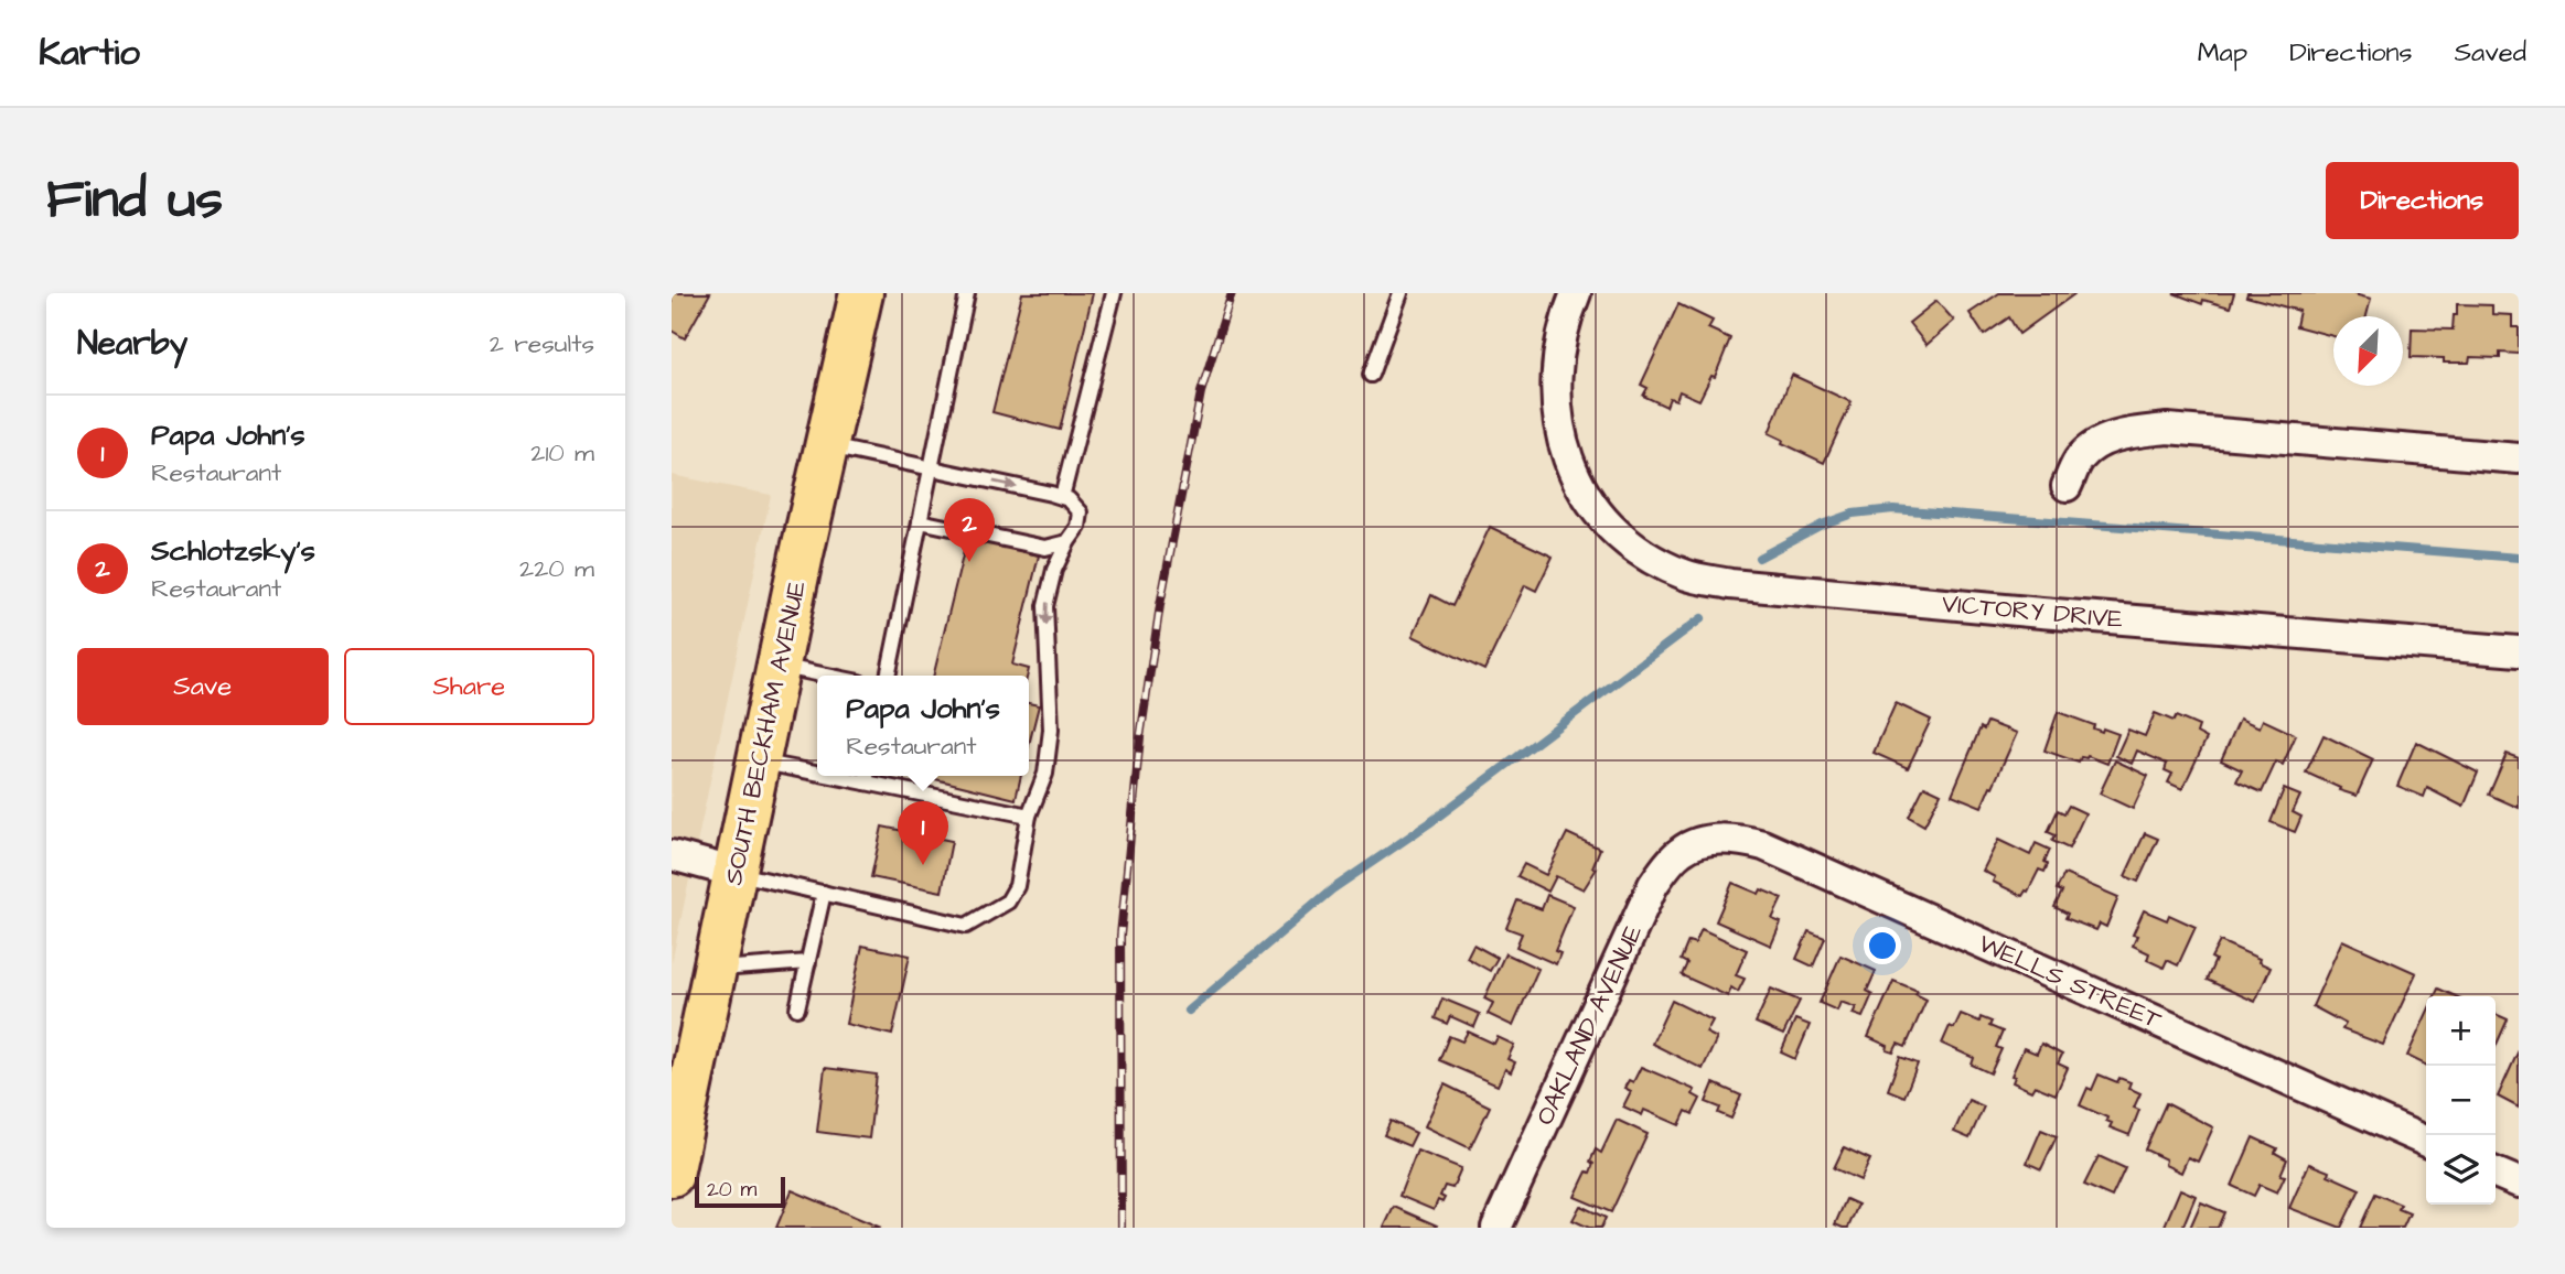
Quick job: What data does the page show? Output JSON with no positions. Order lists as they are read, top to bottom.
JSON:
{
  "streets": {
    "main road": ["SOUTH BECKHAM AVENUE"],
    "street": ["VICTORY DRIVE", "WELLS STREET", "OAKLAND AVENUE"]
  },
  "crossings": [
    ["WELLS STREET", "OAKLAND AVENUE"]
  ],
  "scale_bar": "20 m",
  "north": "bottom left",
  "page": {
    "header": "Kartio",
    "nav": ["Map", "Directions", "Saved"],
    "buttons": [
      "Directions",
      ["Save", "Share"]
    ],
    "title": "Find us",
    "heading": ["Nearby", "2 results"],
    "list": [
      {
        "mark": "1",
        "name": "Papa John's",
        "note": "Restaurant",
        "value": "210 m"
      },
      {
        "mark": "2",
        "name": "Schlotzsky's",
        "note": "Restaurant",
        "value": "220 m"
      }
    ],
    "pins": ["2", "1"],
    "popup": ["Papa John's", "Restaurant"],
    "map_buttons": ["+", "−"],
    "scale": "20 m"
  }
}
